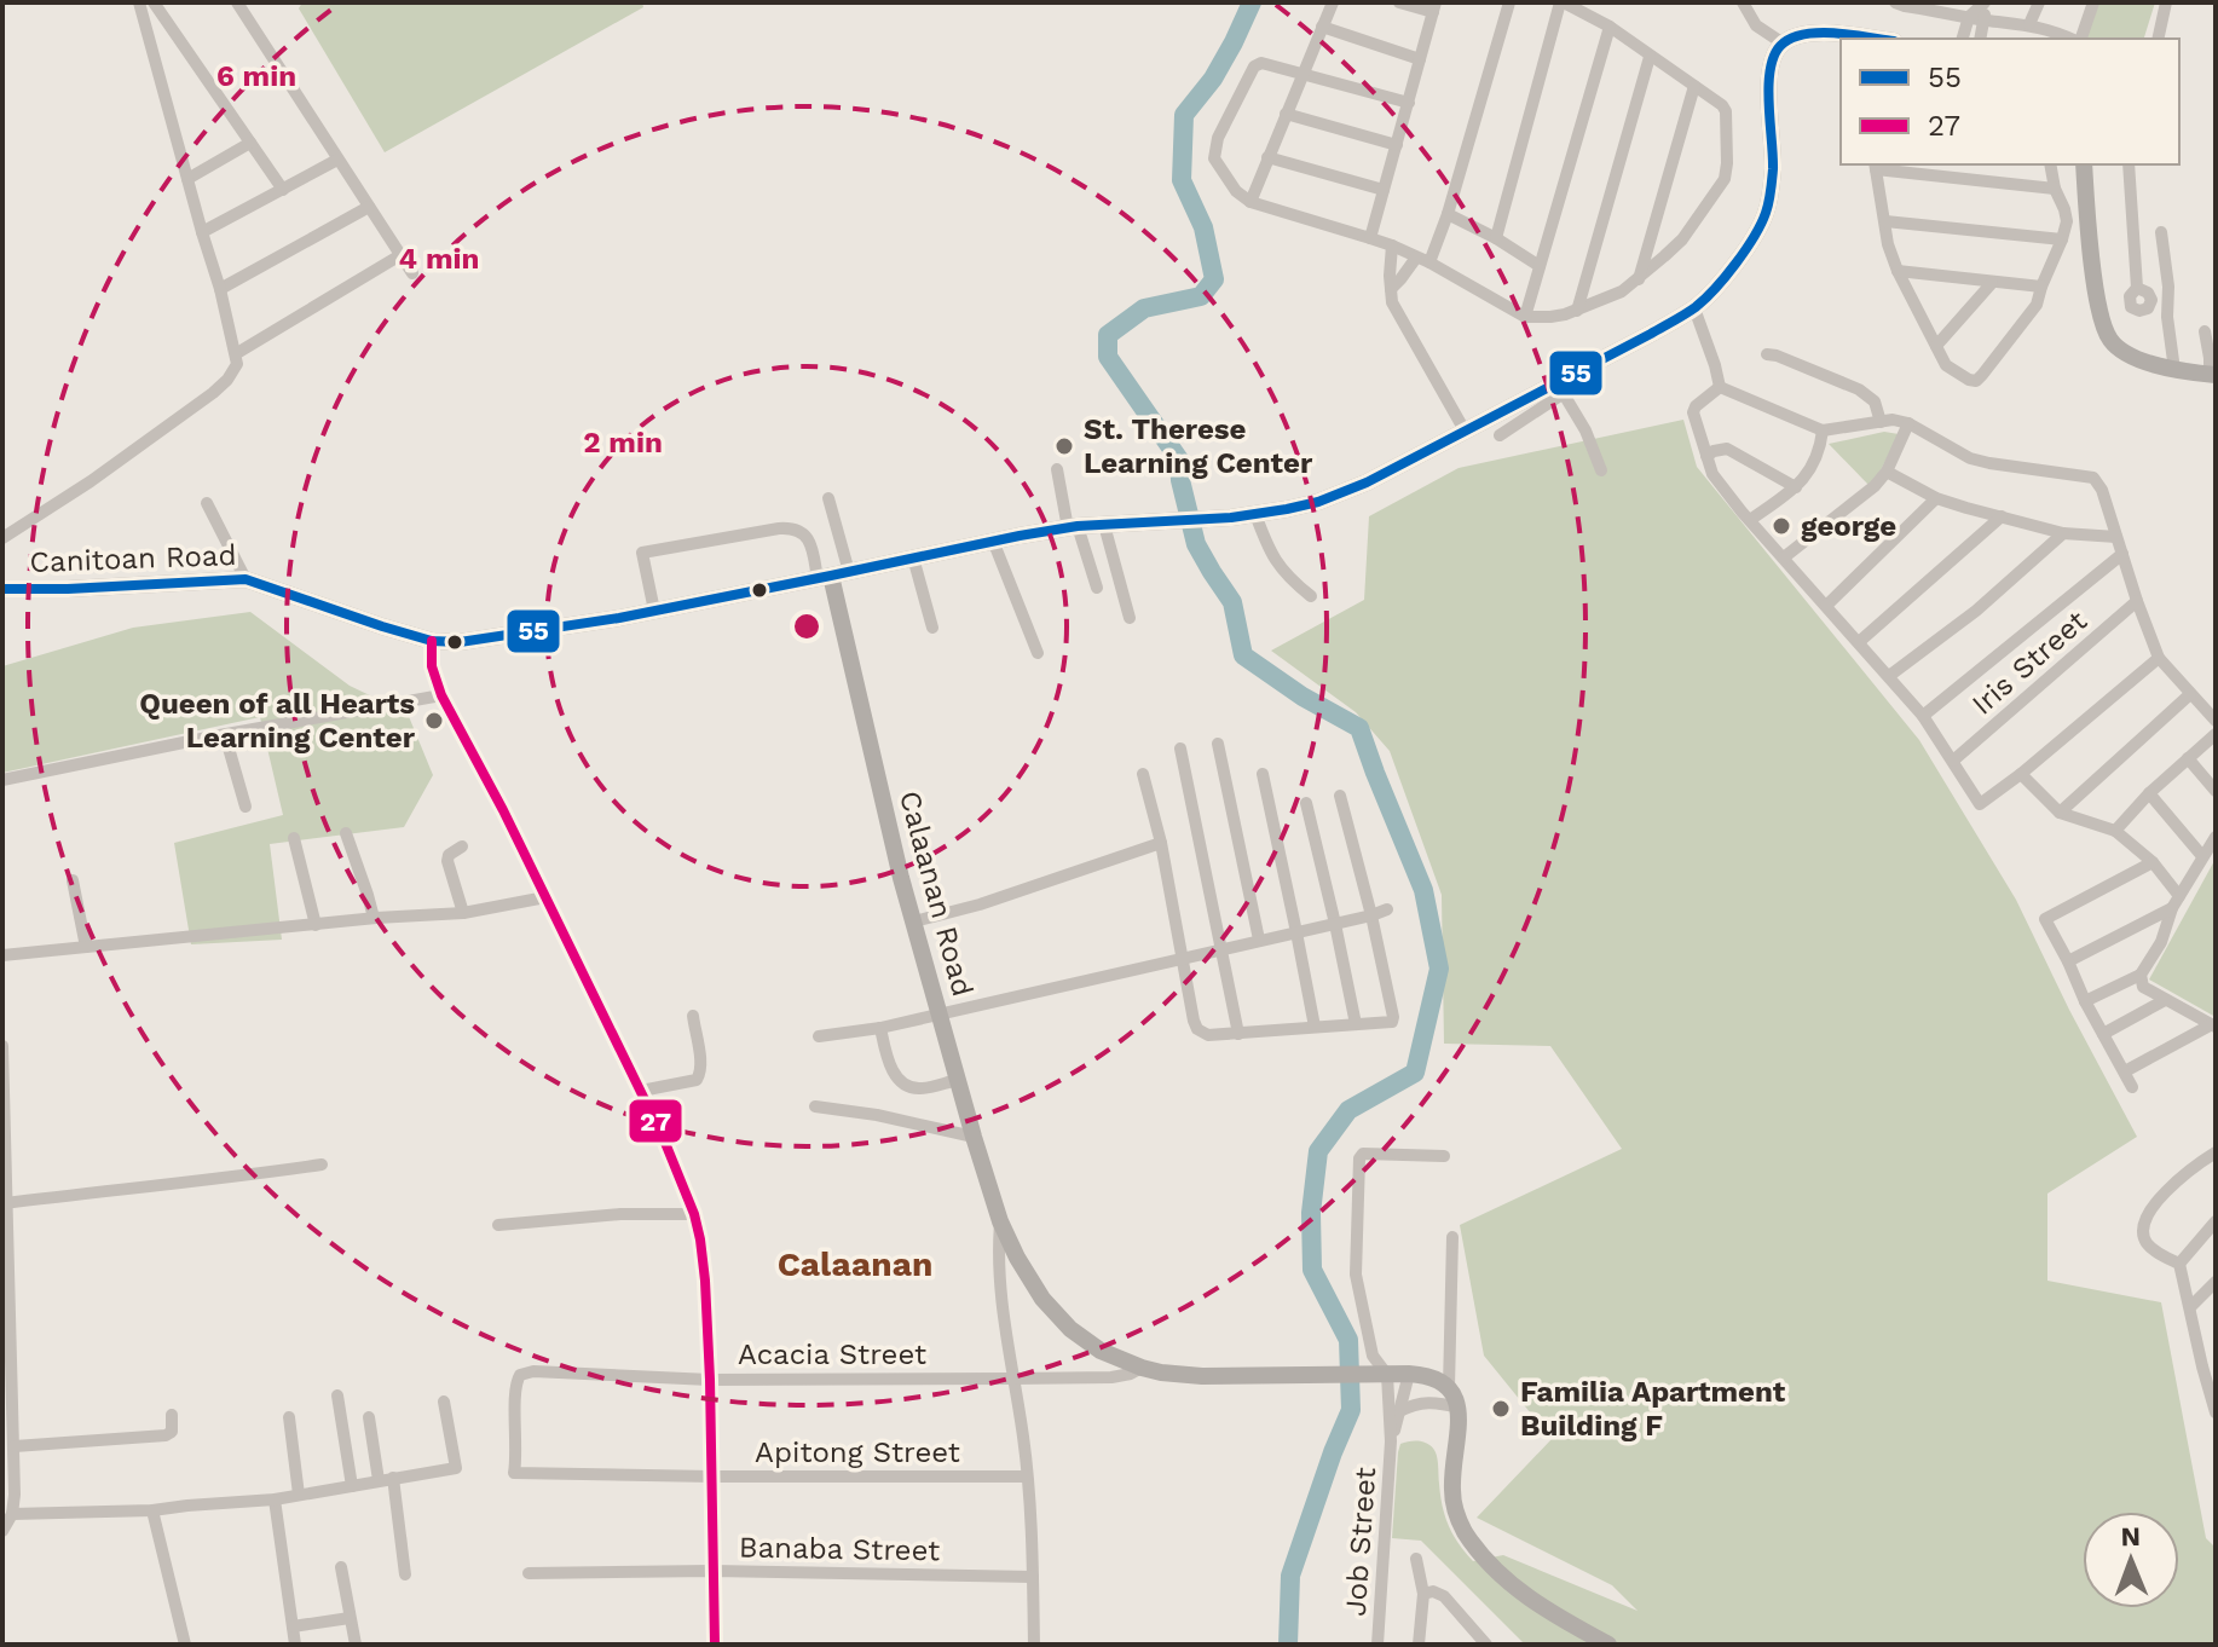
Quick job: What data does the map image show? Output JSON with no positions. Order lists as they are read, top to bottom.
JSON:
{
  "streets": {
    "main road": ["Canitoan Road", "Calaanan Road"],
    "street": [
      "Iris Street",
      "Acacia Street",
      "Apitong Street",
      "Job Street",
      "Banaba Street"
    ]
  },
  "crossings": [
    ["Canitoan Road", "Calaanan Road"],
    ["Calaanan Road", "Acacia Street"],
    ["Calaanan Road", "Job Street"],
    ["Acacia Street", "Apitong Street"]
  ],
  "districts": ["Calaanan"],
  "places": [
    "St. Therese Learning Center",
    "george",
    "Queen of all Hearts Learning Center",
    "Familia Apartment Building F"
  ],
  "lines": ["transit line 55", "transit line 27"],
  "legend": ["55", "27"],
  "north": "top",
  "rings": ["6 min", "4 min", "2 min"]
}
